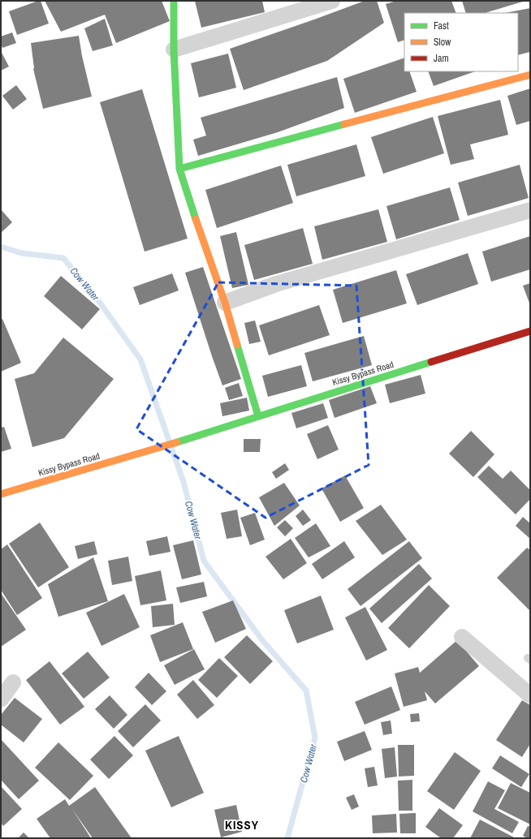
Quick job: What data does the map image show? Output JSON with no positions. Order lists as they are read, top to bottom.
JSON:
{
  "streets": {
    "street": ["Kissy Bypass Road"]
  },
  "districts": ["KISSY"],
  "water": ["Cow Water"],
  "legend": ["Fast", "Slow", "Jam"]
}
